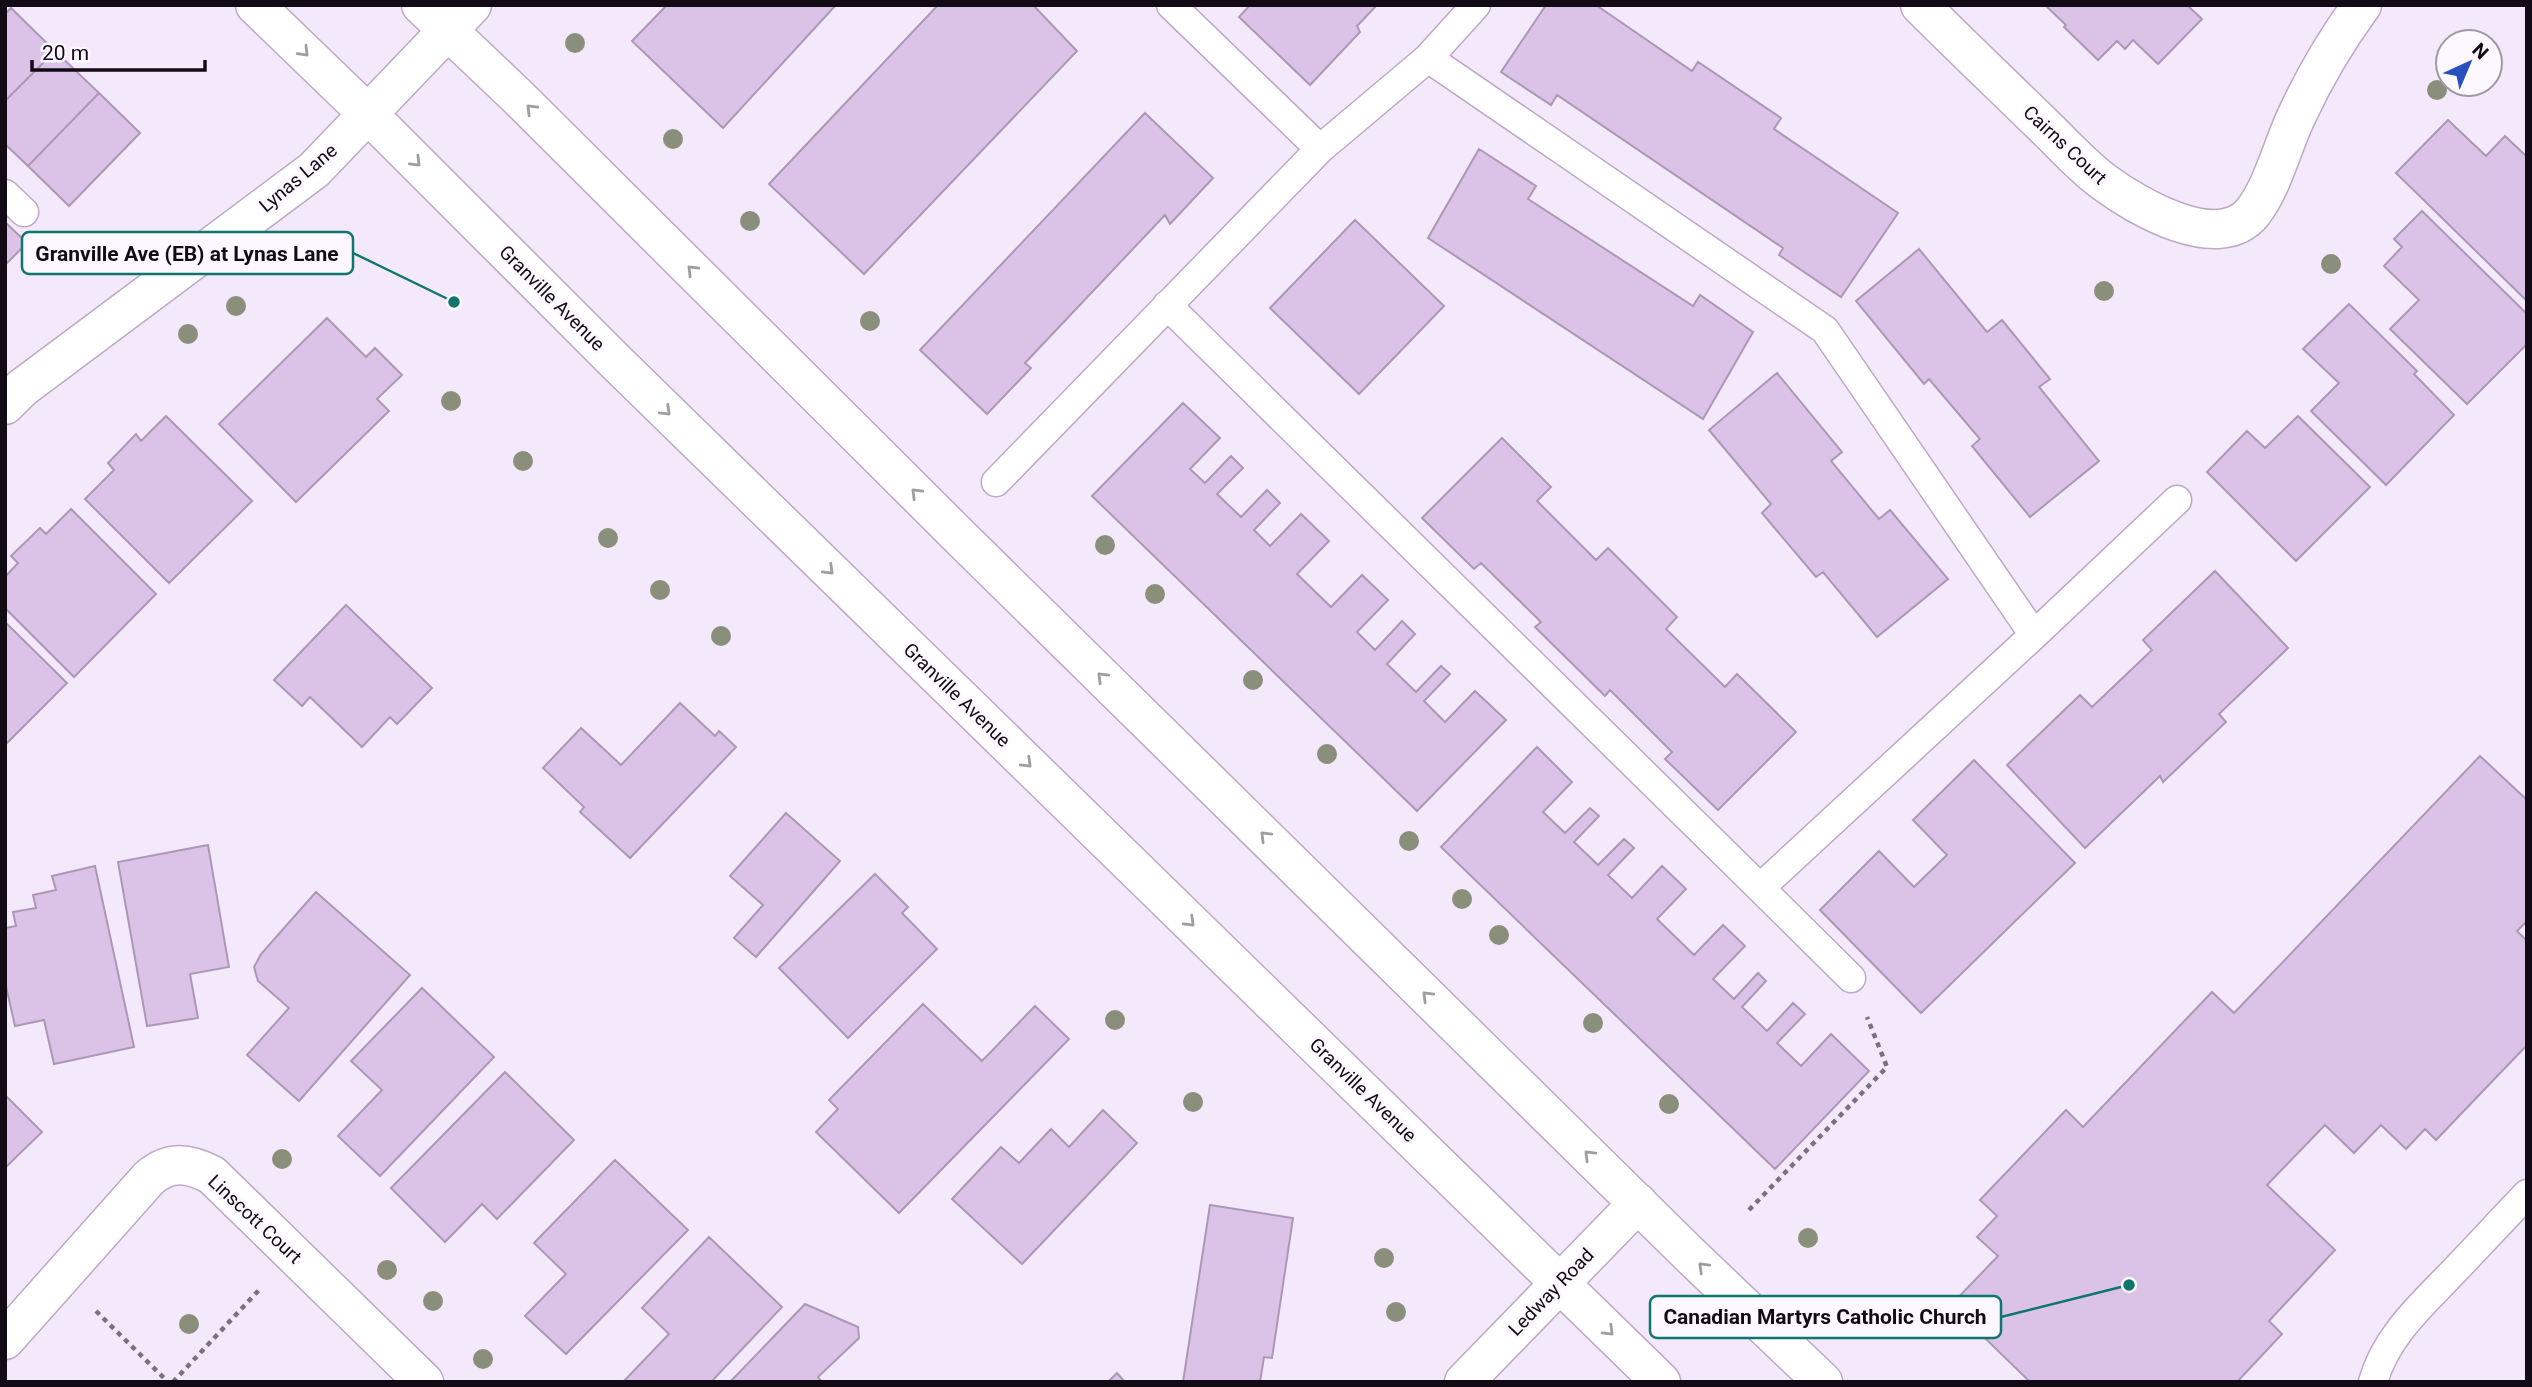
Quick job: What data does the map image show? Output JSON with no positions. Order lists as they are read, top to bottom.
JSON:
{
  "streets": {
    "main road": [
      "Cairns Court",
      "Lynas Lane",
      "Granville Avenue",
      "Linscott Court",
      "Ledway Road"
    ]
  },
  "crossings": [
    ["Lynas Lane", "Granville Avenue"],
    ["Granville Avenue", "Ledway Road"]
  ],
  "places": ["Granville Ave (EB) at Lynas Lane", "Canadian Martyrs Catholic Church"],
  "scale_bar": "20 m",
  "north": "top right"
}
